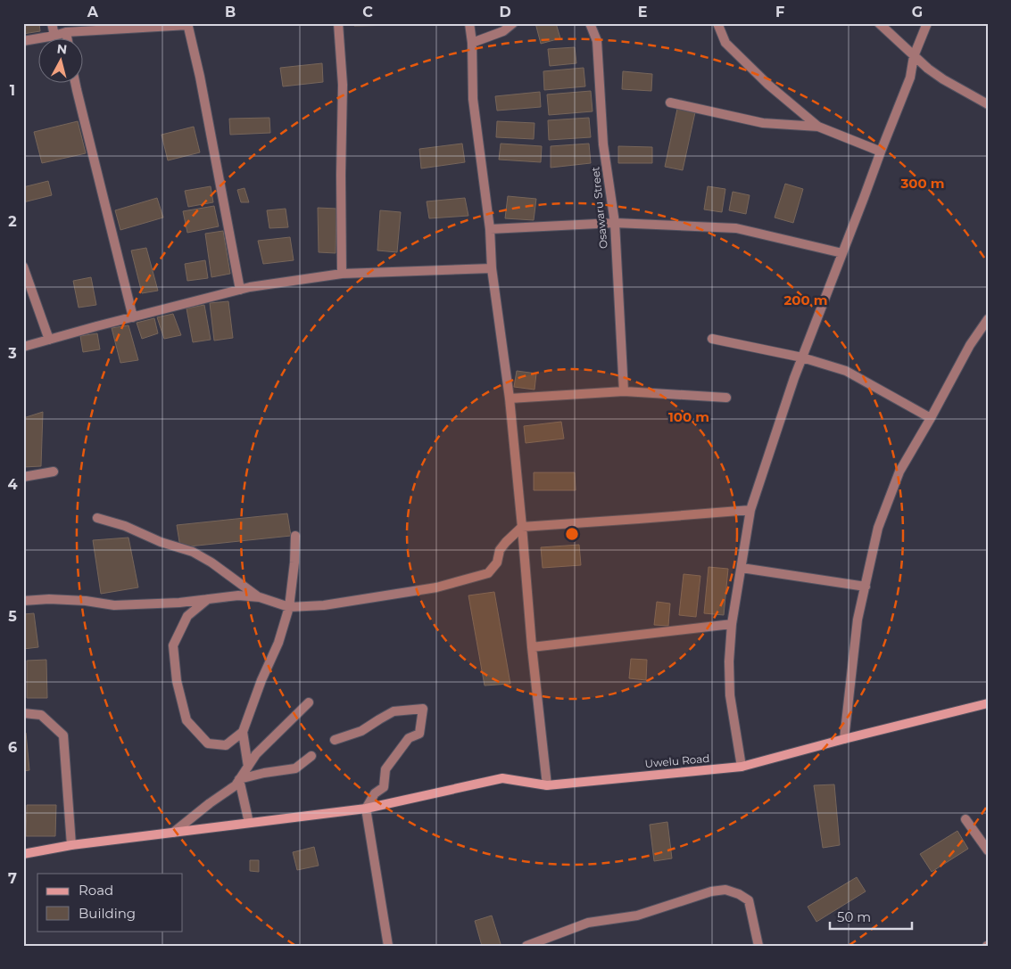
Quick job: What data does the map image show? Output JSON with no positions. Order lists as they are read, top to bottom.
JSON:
{
  "streets": {
    "street": ["Osawaru Street", "Uwelu Road"]
  },
  "legend": ["Road", "Building"],
  "scale_bar": "50 m",
  "north": "top",
  "grid": {
    "columns": [
      "A",
      "B",
      "C",
      "D",
      "E",
      "F",
      "G"
    ],
    "rows": [
      "1",
      "2",
      "3",
      "4",
      "5",
      "6",
      "7"
    ]
  },
  "rings": ["300 m", "200 m", "100 m"]
}
